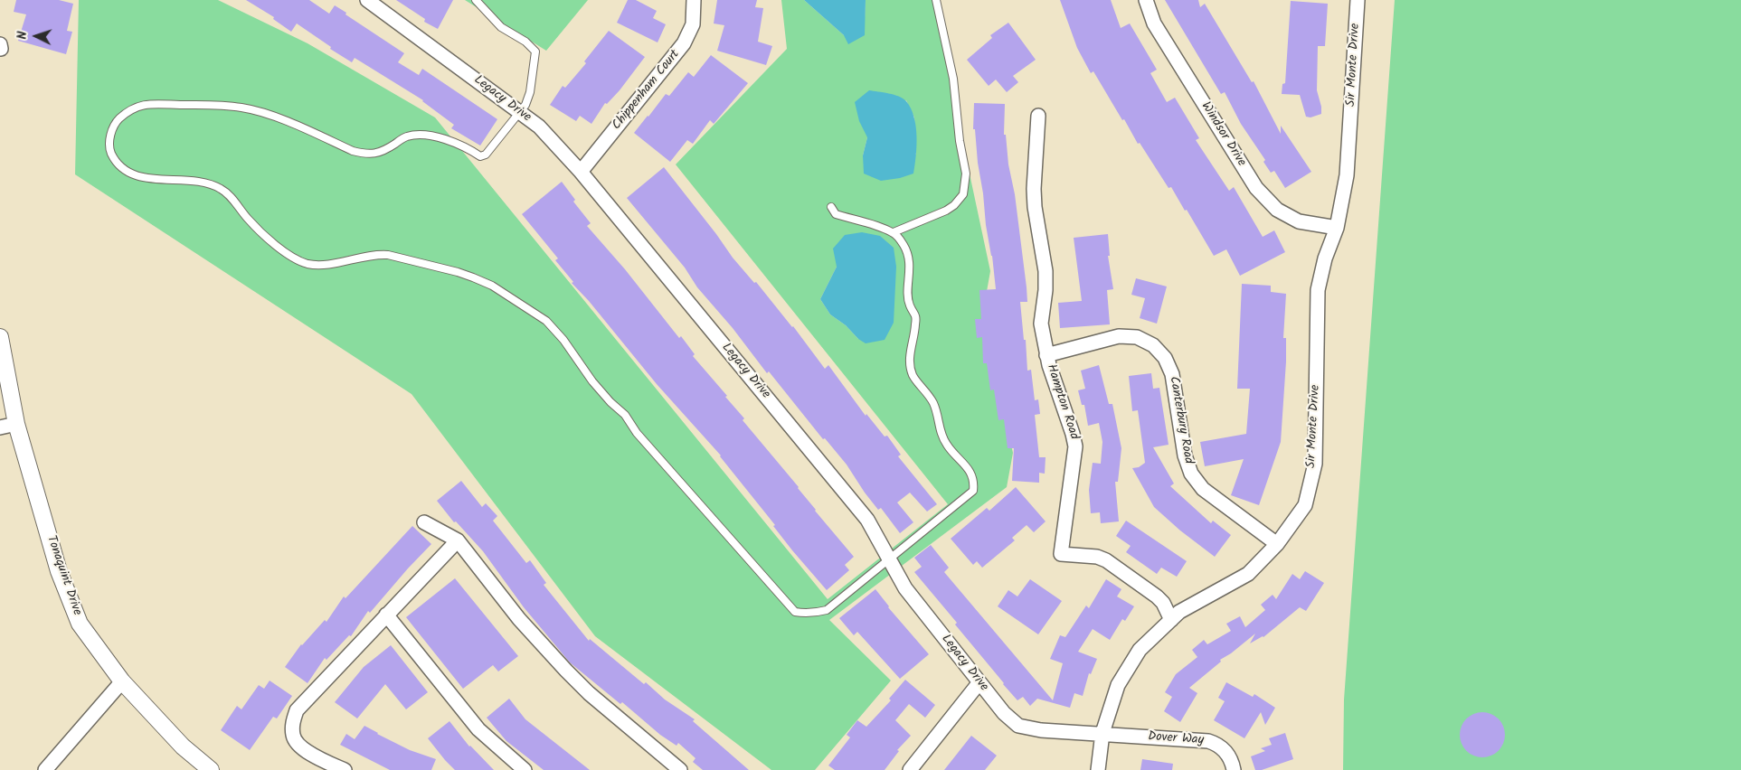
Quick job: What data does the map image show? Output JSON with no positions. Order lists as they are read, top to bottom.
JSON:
{
  "streets": {
    "street": [
      "Sir Monte Drive",
      "Chippenham Court",
      "Legacy Drive",
      "Windsor Drive",
      "Hampton Road",
      "Canterbury Road",
      "Tonaquint Drive",
      "Dover Way"
    ]
  },
  "crossings": [
    ["Sir Monte Drive", "Legacy Drive"],
    ["Sir Monte Drive", "Windsor Drive"],
    ["Sir Monte Drive", "Hampton Road"],
    ["Sir Monte Drive", "Canterbury Road"],
    ["Sir Monte Drive", "Dover Way"],
    ["Chippenham Court", "Legacy Drive"],
    ["Legacy Drive", "Dover Way"],
    ["Hampton Road", "Canterbury Road"]
  ],
  "north": "left"
}
